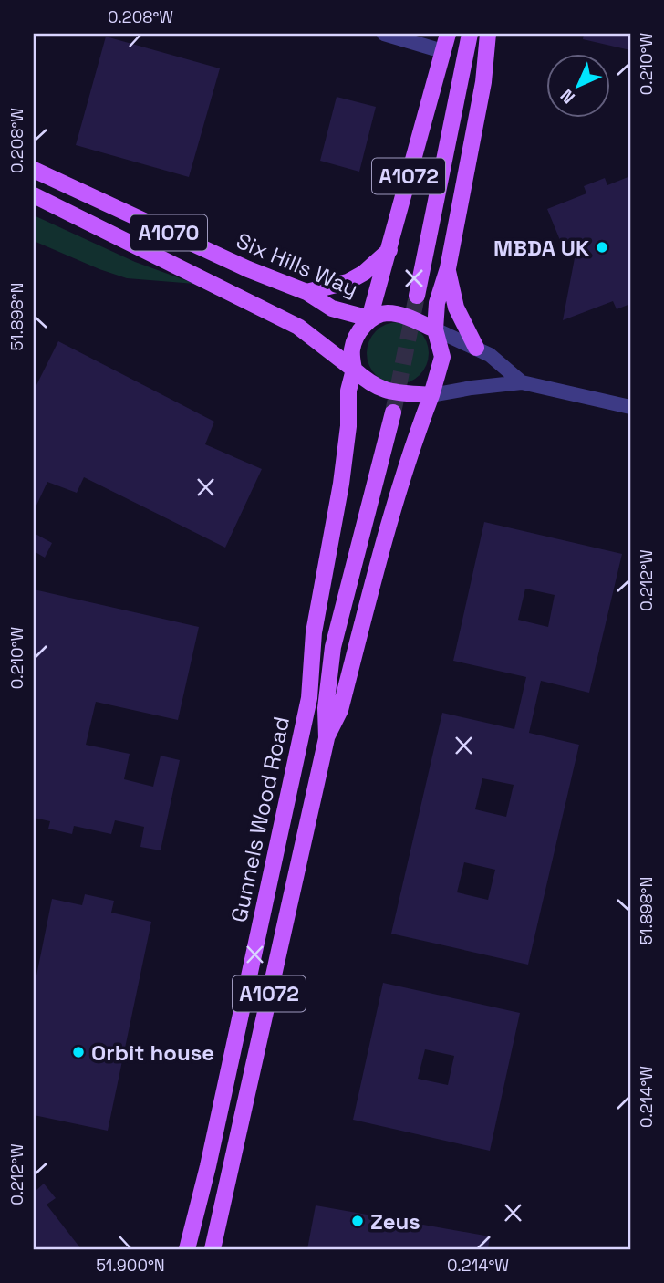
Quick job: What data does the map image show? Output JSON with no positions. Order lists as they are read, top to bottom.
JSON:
{
  "streets": {
    "main road": [
      "A1072",
      "A1070",
      "Six Hills Way",
      "Gunnels Wood Road"
    ]
  },
  "crossings": [
    ["A1070", "Six Hills Way"],
    ["A1070", "Gunnels Wood Road"],
    ["Six Hills Way", "Gunnels Wood Road"]
  ],
  "places": ["MBDA UK", "Orbit house", "Zeus"],
  "north": "bottom left",
  "coordinates": [
    "0.208°W",
    "0.210°W",
    "51.898°N",
    "0.212°W",
    "0.214°W",
    "51.900°N"
  ]
}
